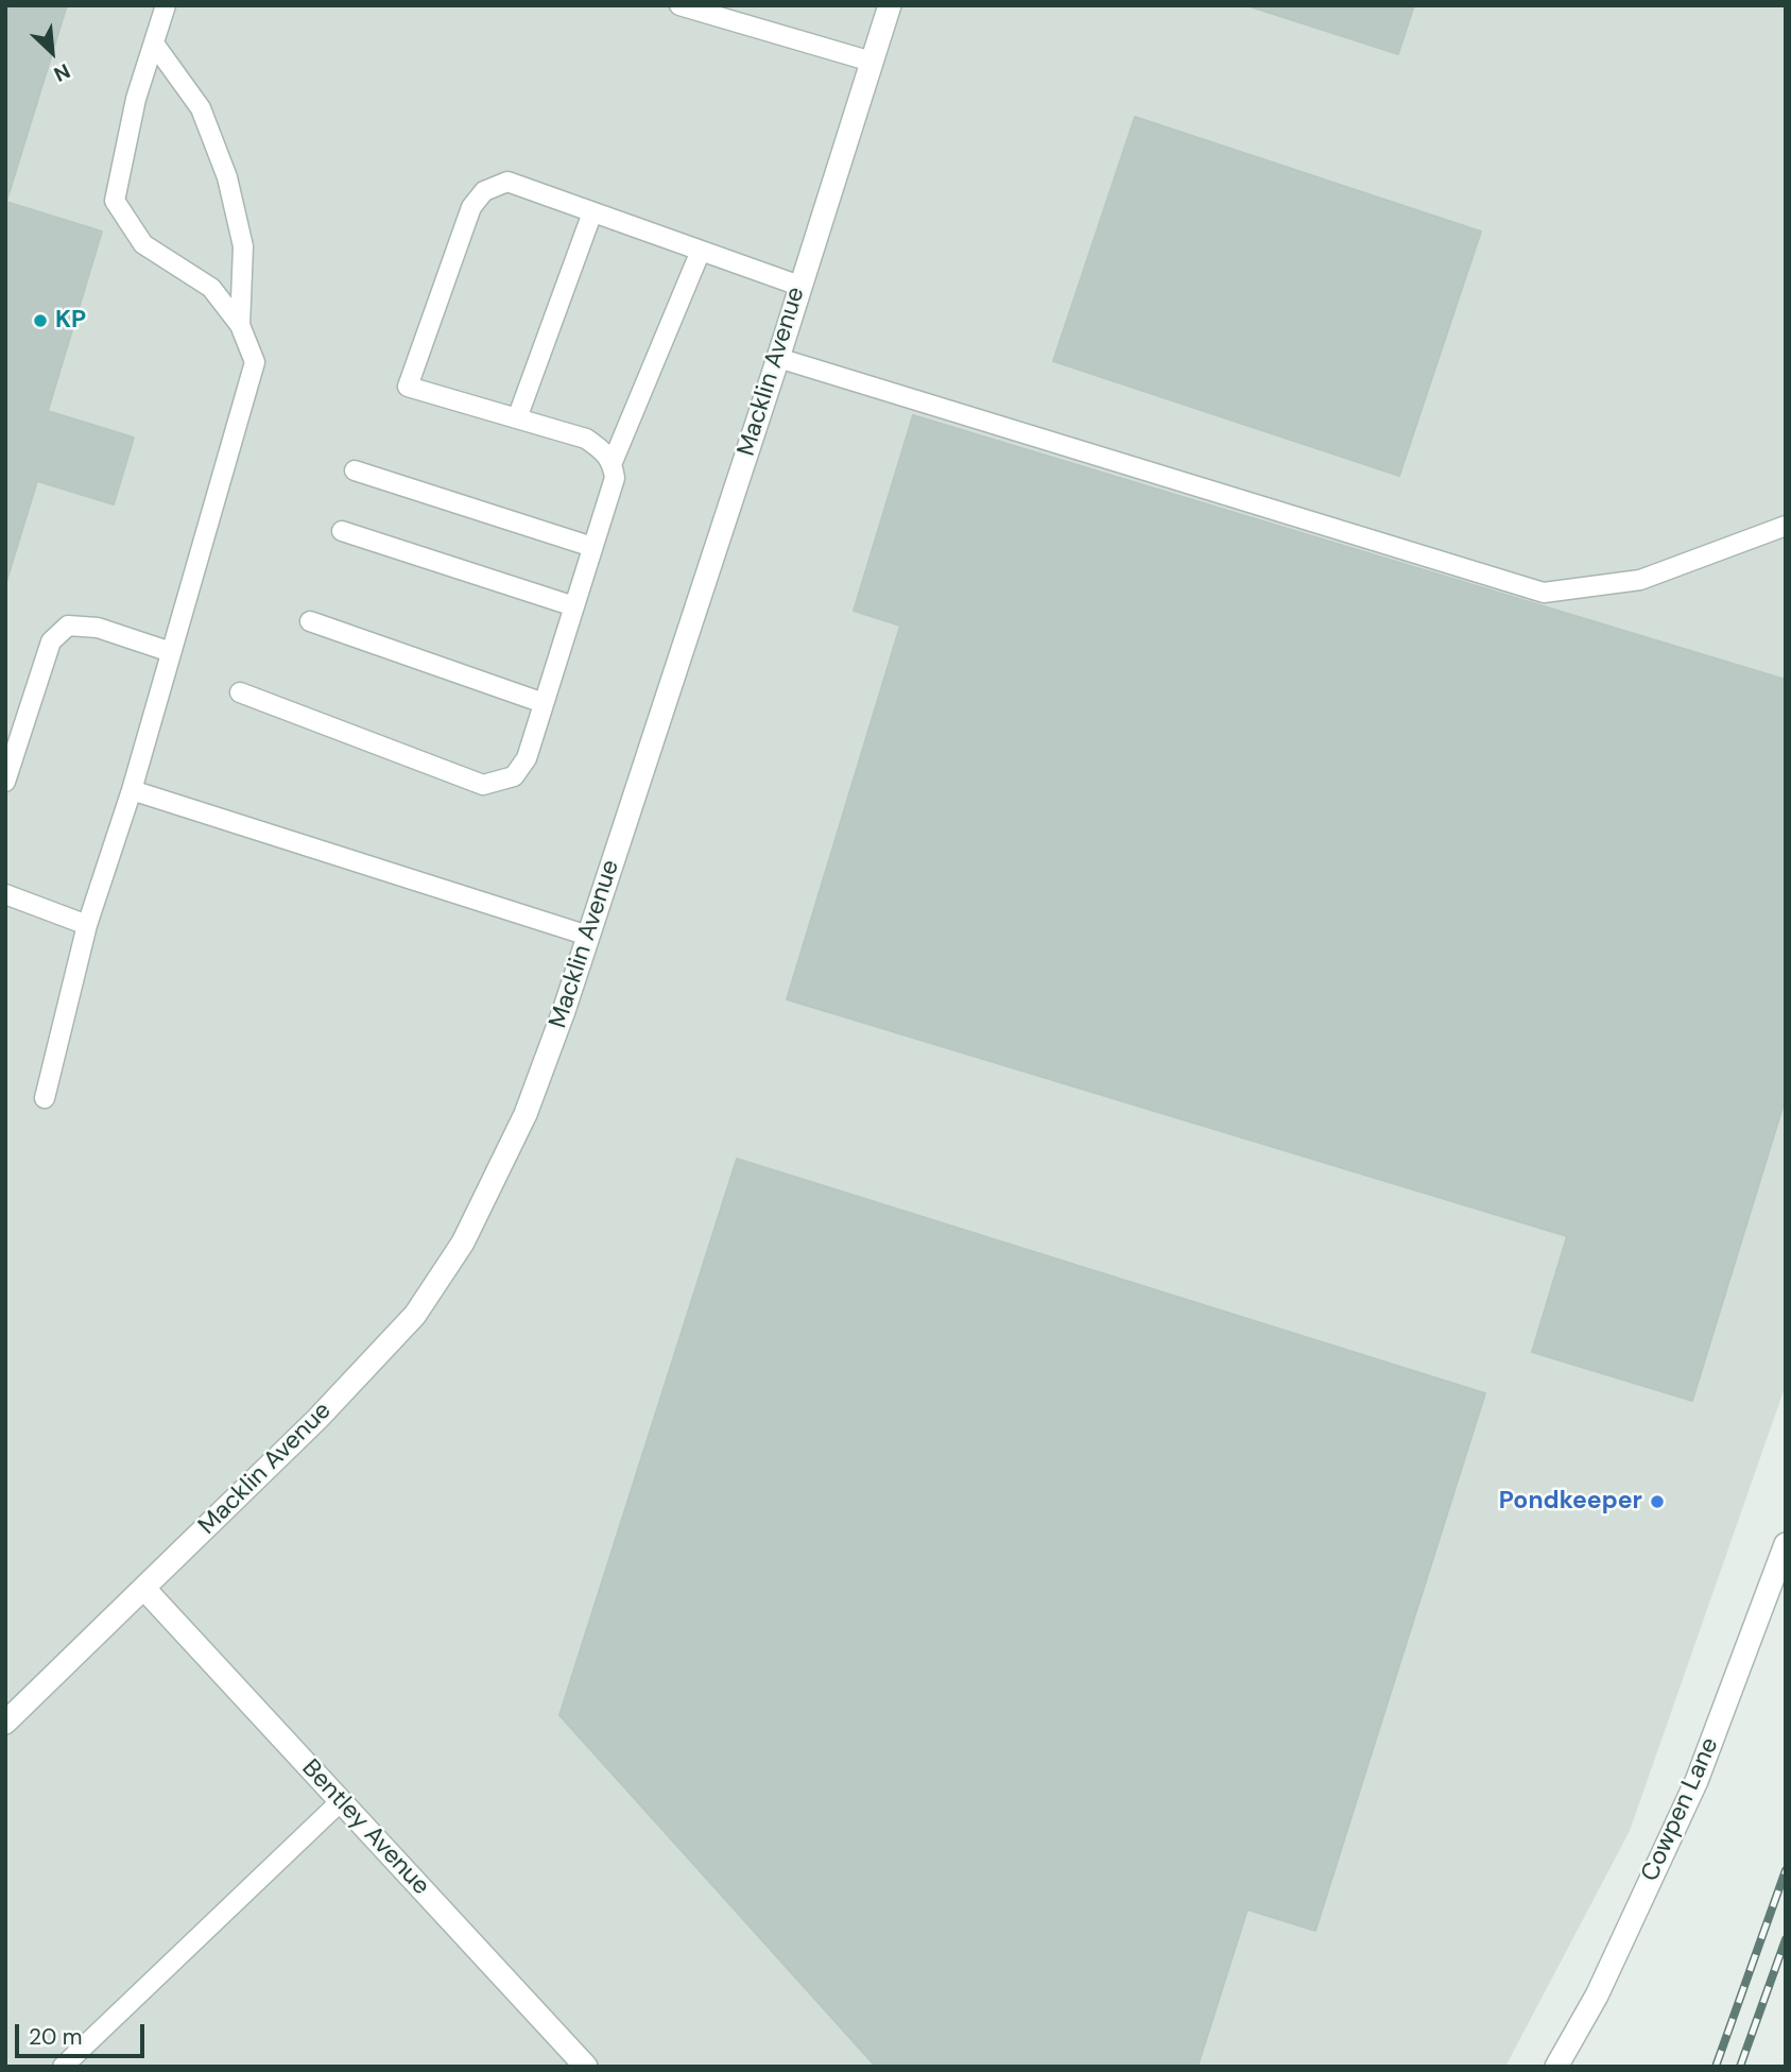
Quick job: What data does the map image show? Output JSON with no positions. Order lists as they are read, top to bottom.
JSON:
{
  "streets": {
    "street": ["Macklin Avenue", "Cowpen Lane", "Bentley Avenue"]
  },
  "crossings": [
    ["Macklin Avenue", "Bentley Avenue"]
  ],
  "places": ["KP", "Pondkeeper"],
  "scale_bar": "20 m",
  "north": "bottom right"
}
